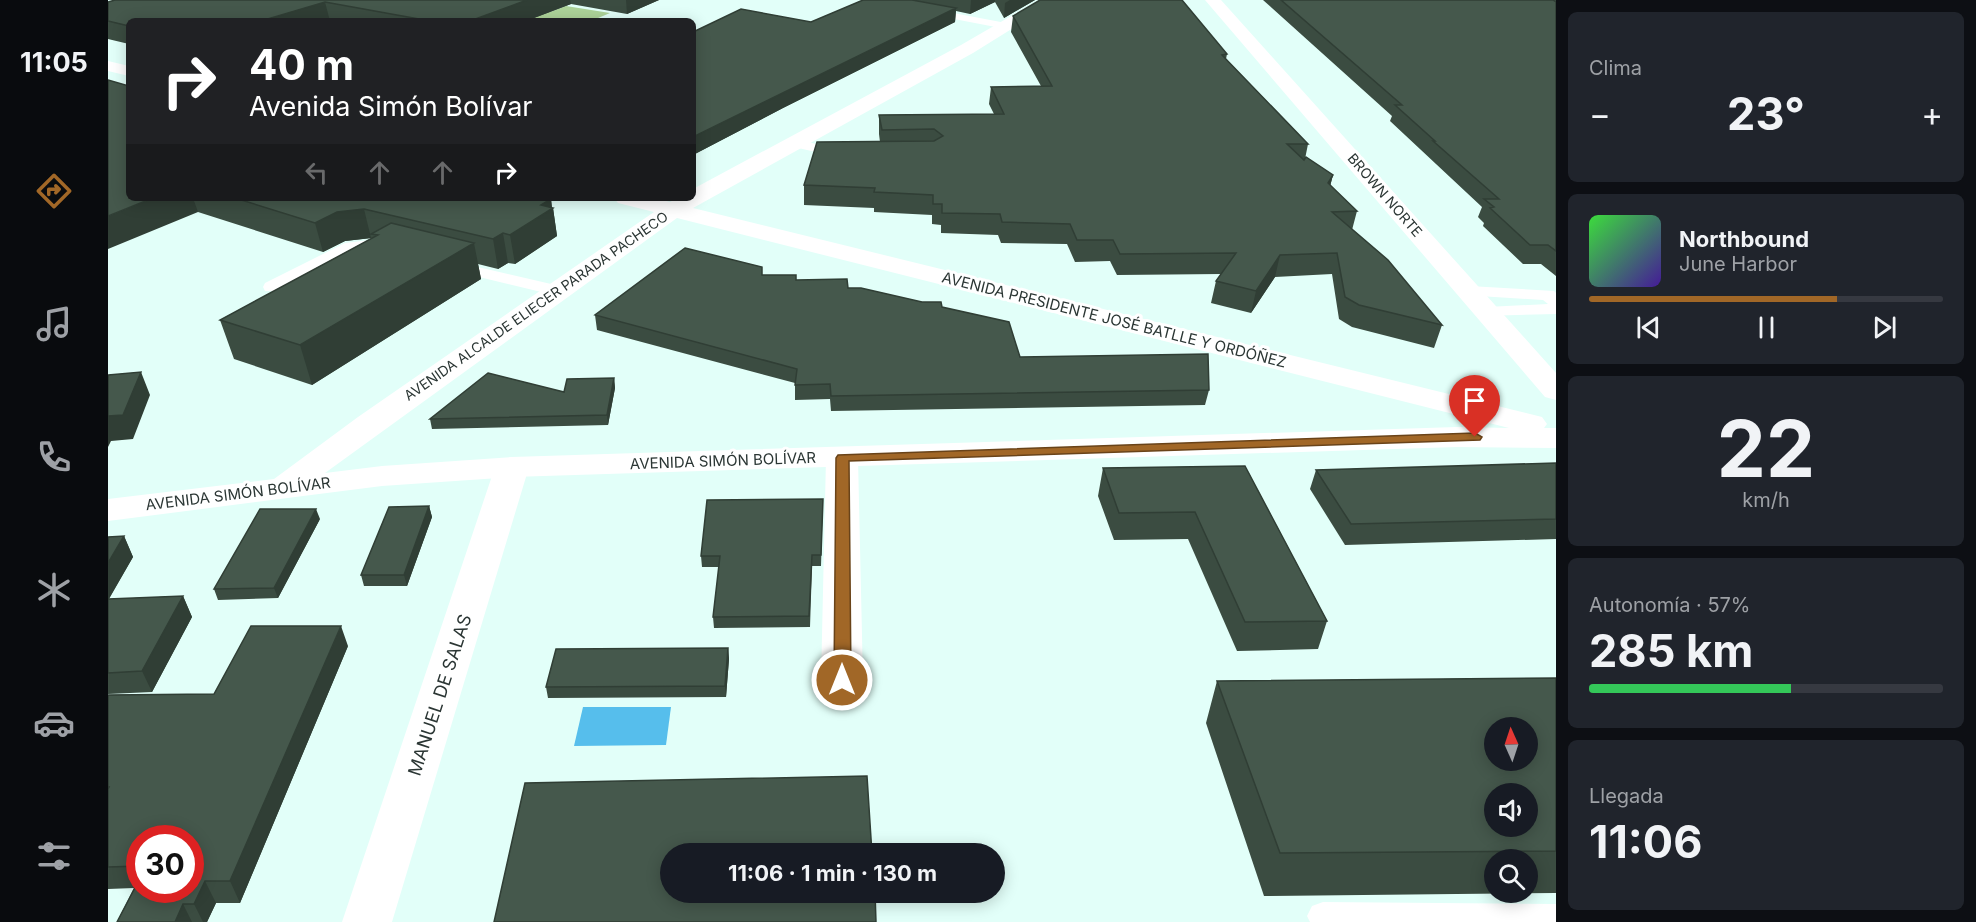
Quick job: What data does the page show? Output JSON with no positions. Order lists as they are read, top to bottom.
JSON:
{
  "streets": {
    "street": [
      "BROWN NORTE",
      "AVENIDA ALCALDE ELIECER PARADA PACHECO",
      "AVENIDA PRESIDENTE JOSÉ BATLLE Y ORDÓÑEZ",
      "AVENIDA SIMÓN BOLÍVAR",
      "MANUEL DE SALAS"
    ]
  },
  "crossings": [
    ["AVENIDA ALCALDE ELIECER PARADA PACHECO", "AVENIDA PRESIDENTE JOSÉ BATLLE Y ORDÓÑEZ"],
    ["AVENIDA ALCALDE ELIECER PARADA PACHECO", "AVENIDA SIMÓN BOLÍVAR"],
    ["AVENIDA SIMÓN BOLÍVAR", "MANUEL DE SALAS"]
  ],
  "north": "top",
  "page": {
    "tabs": "11:05",
    "tile": [
      "Clima",
      ["22", "km/h"],
      ["Autonomía · 57%", "285 km"],
      ["Llegada", "11:06"]
    ],
    "turn": ["40 m", "Avenida Simón Bolívar"],
    "heat": ["−", "23°", "+"],
    "song": ["Northbound", "June Harbor"],
    "limit": "30",
    "trip": "11:06 · 1 min · 130 m"
  }
}
